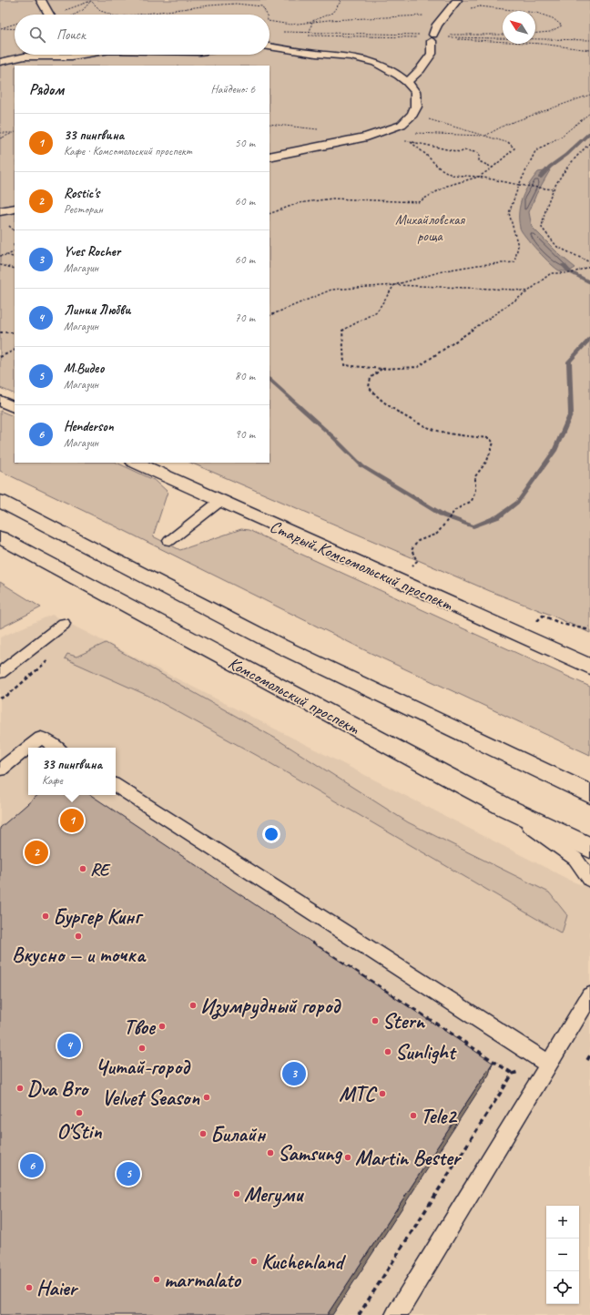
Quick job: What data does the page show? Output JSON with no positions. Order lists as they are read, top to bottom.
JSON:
{
  "streets": {
    "street": ["Старый Комсомольский проспект", "Комсомольский проспект"]
  },
  "parks": ["Михайловская роща"],
  "places": [
    "RE",
    "Бургер Кинг",
    "Вкусно — и точка",
    "Изумрудный город",
    "Stern",
    "Твое",
    "Читай-город",
    "Sunlight",
    "Dva Bro",
    "МТС",
    "Velvet Season",
    "O'Stin",
    "Tele2",
    "Билайн",
    "Samsung",
    "Martin Bester",
    "Мегуми",
    "Kuchenland",
    "marmalato",
    "Haier"
  ],
  "north": "top left",
  "page": {
    "search": "Поиск",
    "heading": ["Рядом", "Найдено: 6"],
    "list": [
      {
        "mark": "1",
        "name": "33 пингвина",
        "note": "Кафе · Комсомольский проспект",
        "value": "50 m"
      },
      {
        "mark": "2",
        "name": "Rostic's",
        "note": "Ресторан",
        "value": "60 m"
      },
      {
        "mark": "3",
        "name": "Yves Rocher",
        "note": "Магазин",
        "value": "60 m"
      },
      {
        "mark": "4",
        "name": "Линии Любви",
        "note": "Магазин",
        "value": "70 m"
      },
      {
        "mark": "5",
        "name": "М.Видео",
        "note": "Магазин",
        "value": "80 m"
      },
      {
        "mark": "6",
        "name": "Henderson",
        "note": "Магазин",
        "value": "90 m"
      }
    ],
    "popup": ["33 пингвина", "Кафе"],
    "pins": [
      "1",
      "2",
      "4",
      "3",
      "6",
      "5"
    ],
    "map_buttons": ["+", "−"]
  }
}
